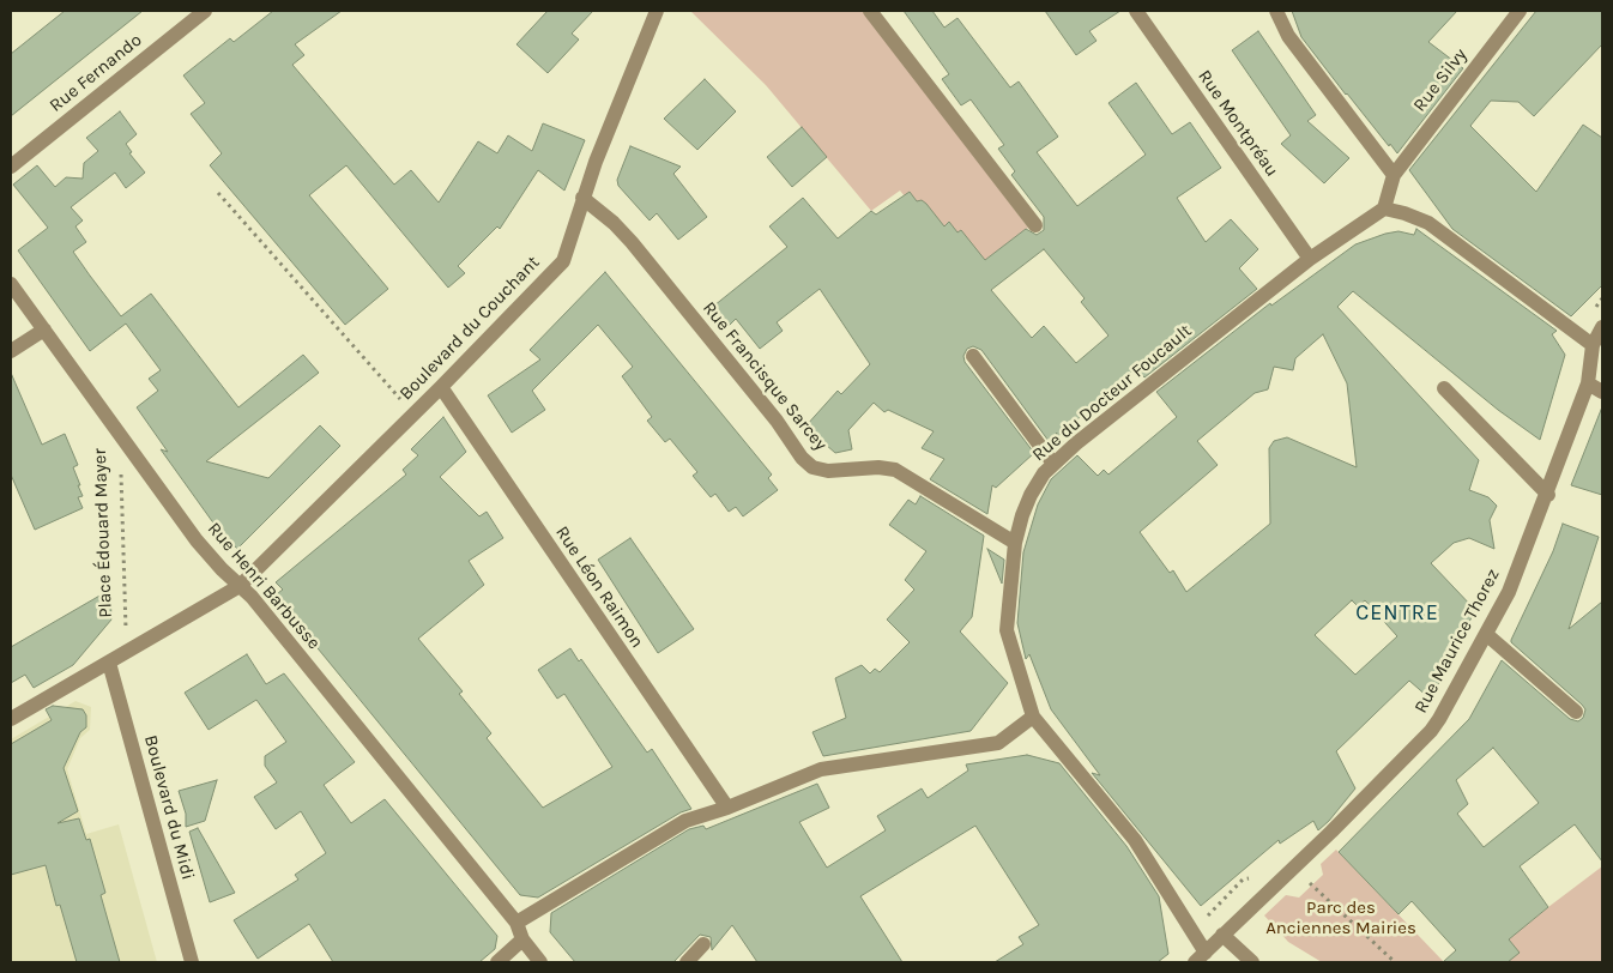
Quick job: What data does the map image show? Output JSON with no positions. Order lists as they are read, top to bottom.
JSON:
{
  "streets": {
    "street": [
      "Rue Fernando",
      "Rue Silvy",
      "Rue Montpréau",
      "Boulevard du Couchant",
      "Rue Francisque Sarcey",
      "Rue du Docteur Foucault",
      "Rue Henri Barbusse",
      "Rue Léon Raimon",
      "Rue Maurice Thorez",
      "Boulevard du Midi"
    ],
    "path": ["Place Édouard Mayer"]
  },
  "crossings": [
    ["Rue Montpréau", "Rue du Docteur Foucault"],
    ["Boulevard du Couchant", "Rue Francisque Sarcey"],
    ["Boulevard du Couchant", "Rue Henri Barbusse"],
    ["Boulevard du Couchant", "Rue Léon Raimon"],
    ["Rue Francisque Sarcey", "Rue du Docteur Foucault"],
    ["Rue du Docteur Foucault", "Rue Maurice Thorez"],
    ["Place Édouard Mayer", "Rue Henri Barbusse"]
  ],
  "districts": ["CENTRE"],
  "parks": ["Parc des Anciennes Mairies"]
}
